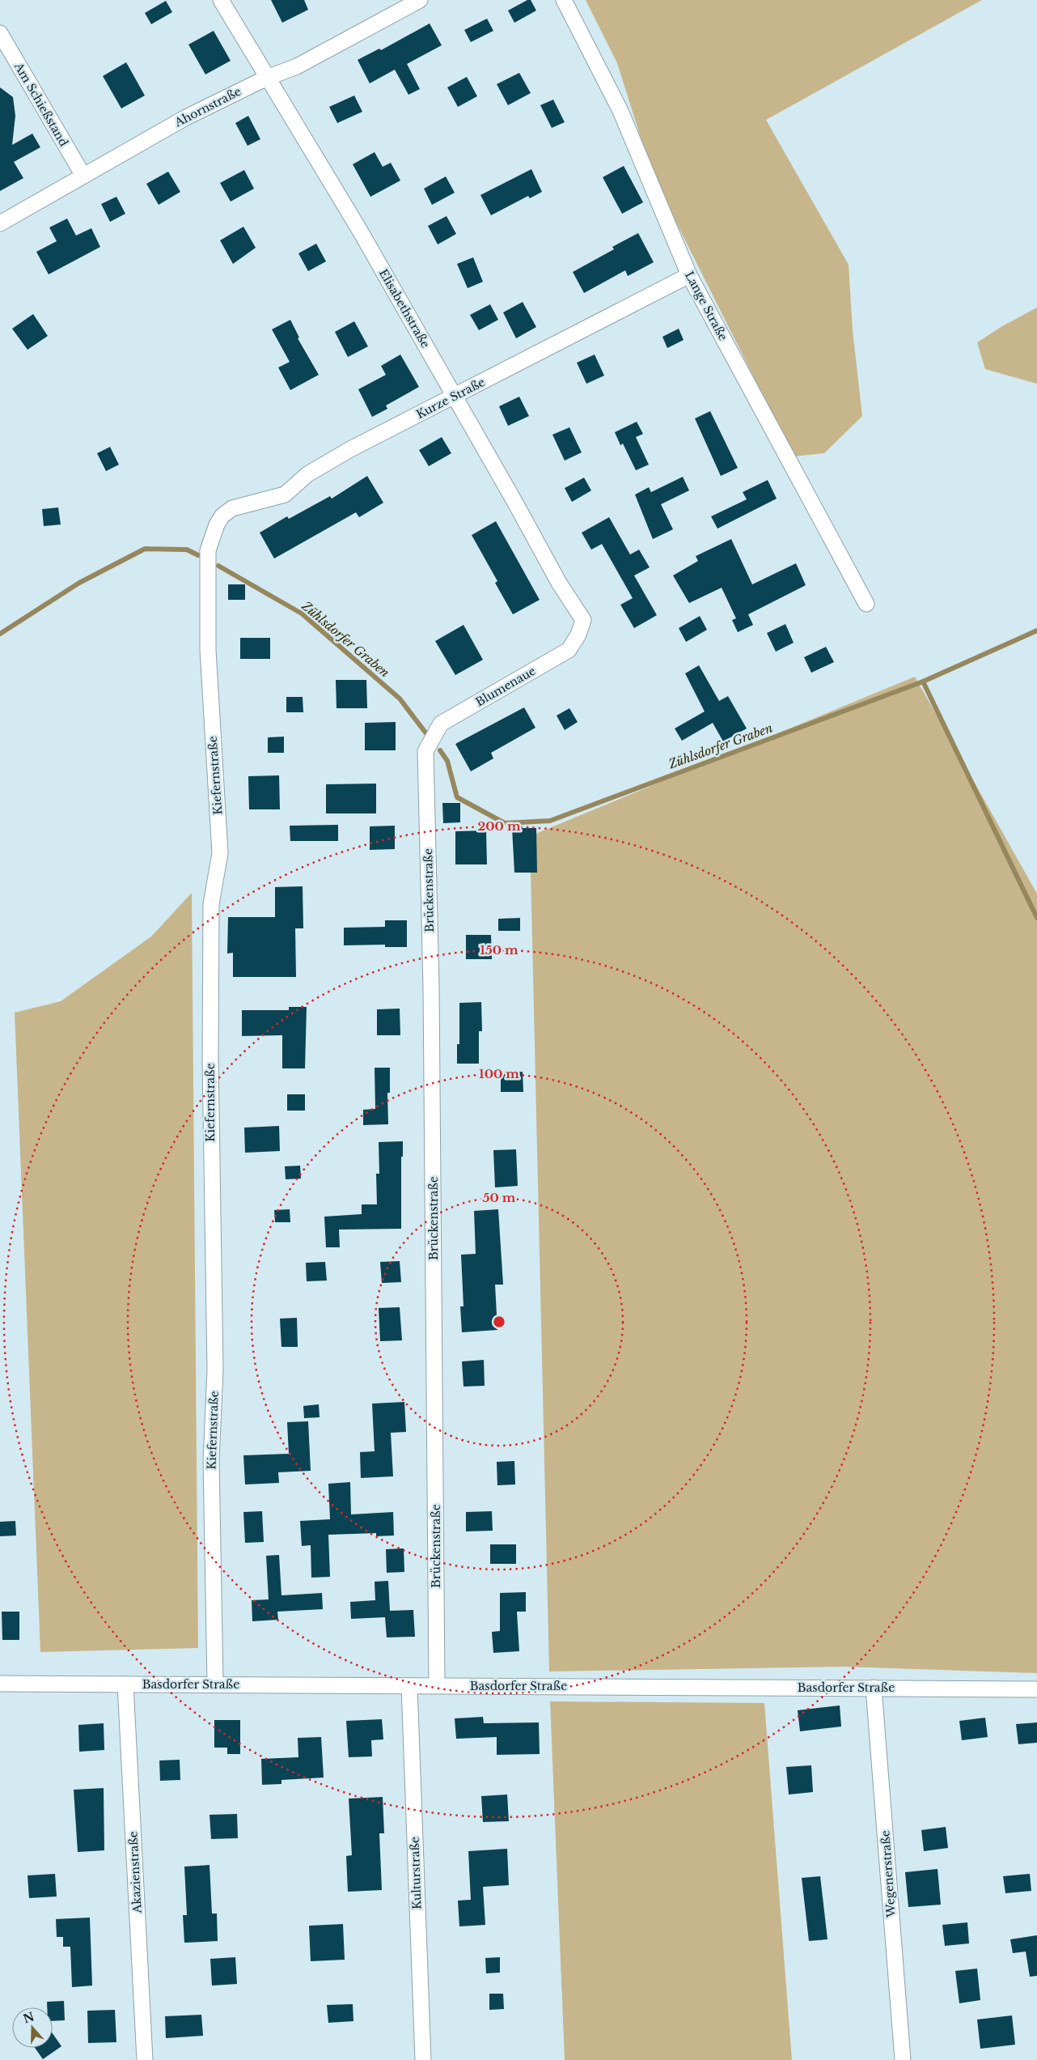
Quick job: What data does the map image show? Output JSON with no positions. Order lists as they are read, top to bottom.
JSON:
{
  "streets": {
    "street": [
      "Am Schießstand",
      "Ahornstraße",
      "Lange Straße",
      "Elisabethstraße",
      "Kurze Straße",
      "Blumenaue",
      "Kiefernstraße",
      "Brückenstraße",
      "Basdorfer Straße",
      "Akazienstraße",
      "Kulturstraße",
      "Wegenerstraße"
    ]
  },
  "crossings": [
    ["Am Schießstand", "Ahornstraße"],
    ["Ahornstraße", "Elisabethstraße"],
    ["Lange Straße", "Kurze Straße"],
    ["Elisabethstraße", "Kurze Straße"],
    ["Elisabethstraße", "Blumenaue"],
    ["Kurze Straße", "Kiefernstraße"],
    ["Blumenaue", "Brückenstraße"],
    ["Kiefernstraße", "Basdorfer Straße"],
    ["Brückenstraße", "Basdorfer Straße"],
    ["Basdorfer Straße", "Akazienstraße"],
    ["Basdorfer Straße", "Kulturstraße"],
    ["Basdorfer Straße", "Wegenerstraße"]
  ],
  "water": ["Zühlsdorfer Graben"],
  "north": "top",
  "rings": [
    "200 m",
    "150 m",
    "100 m",
    "50 m"
  ]
}
